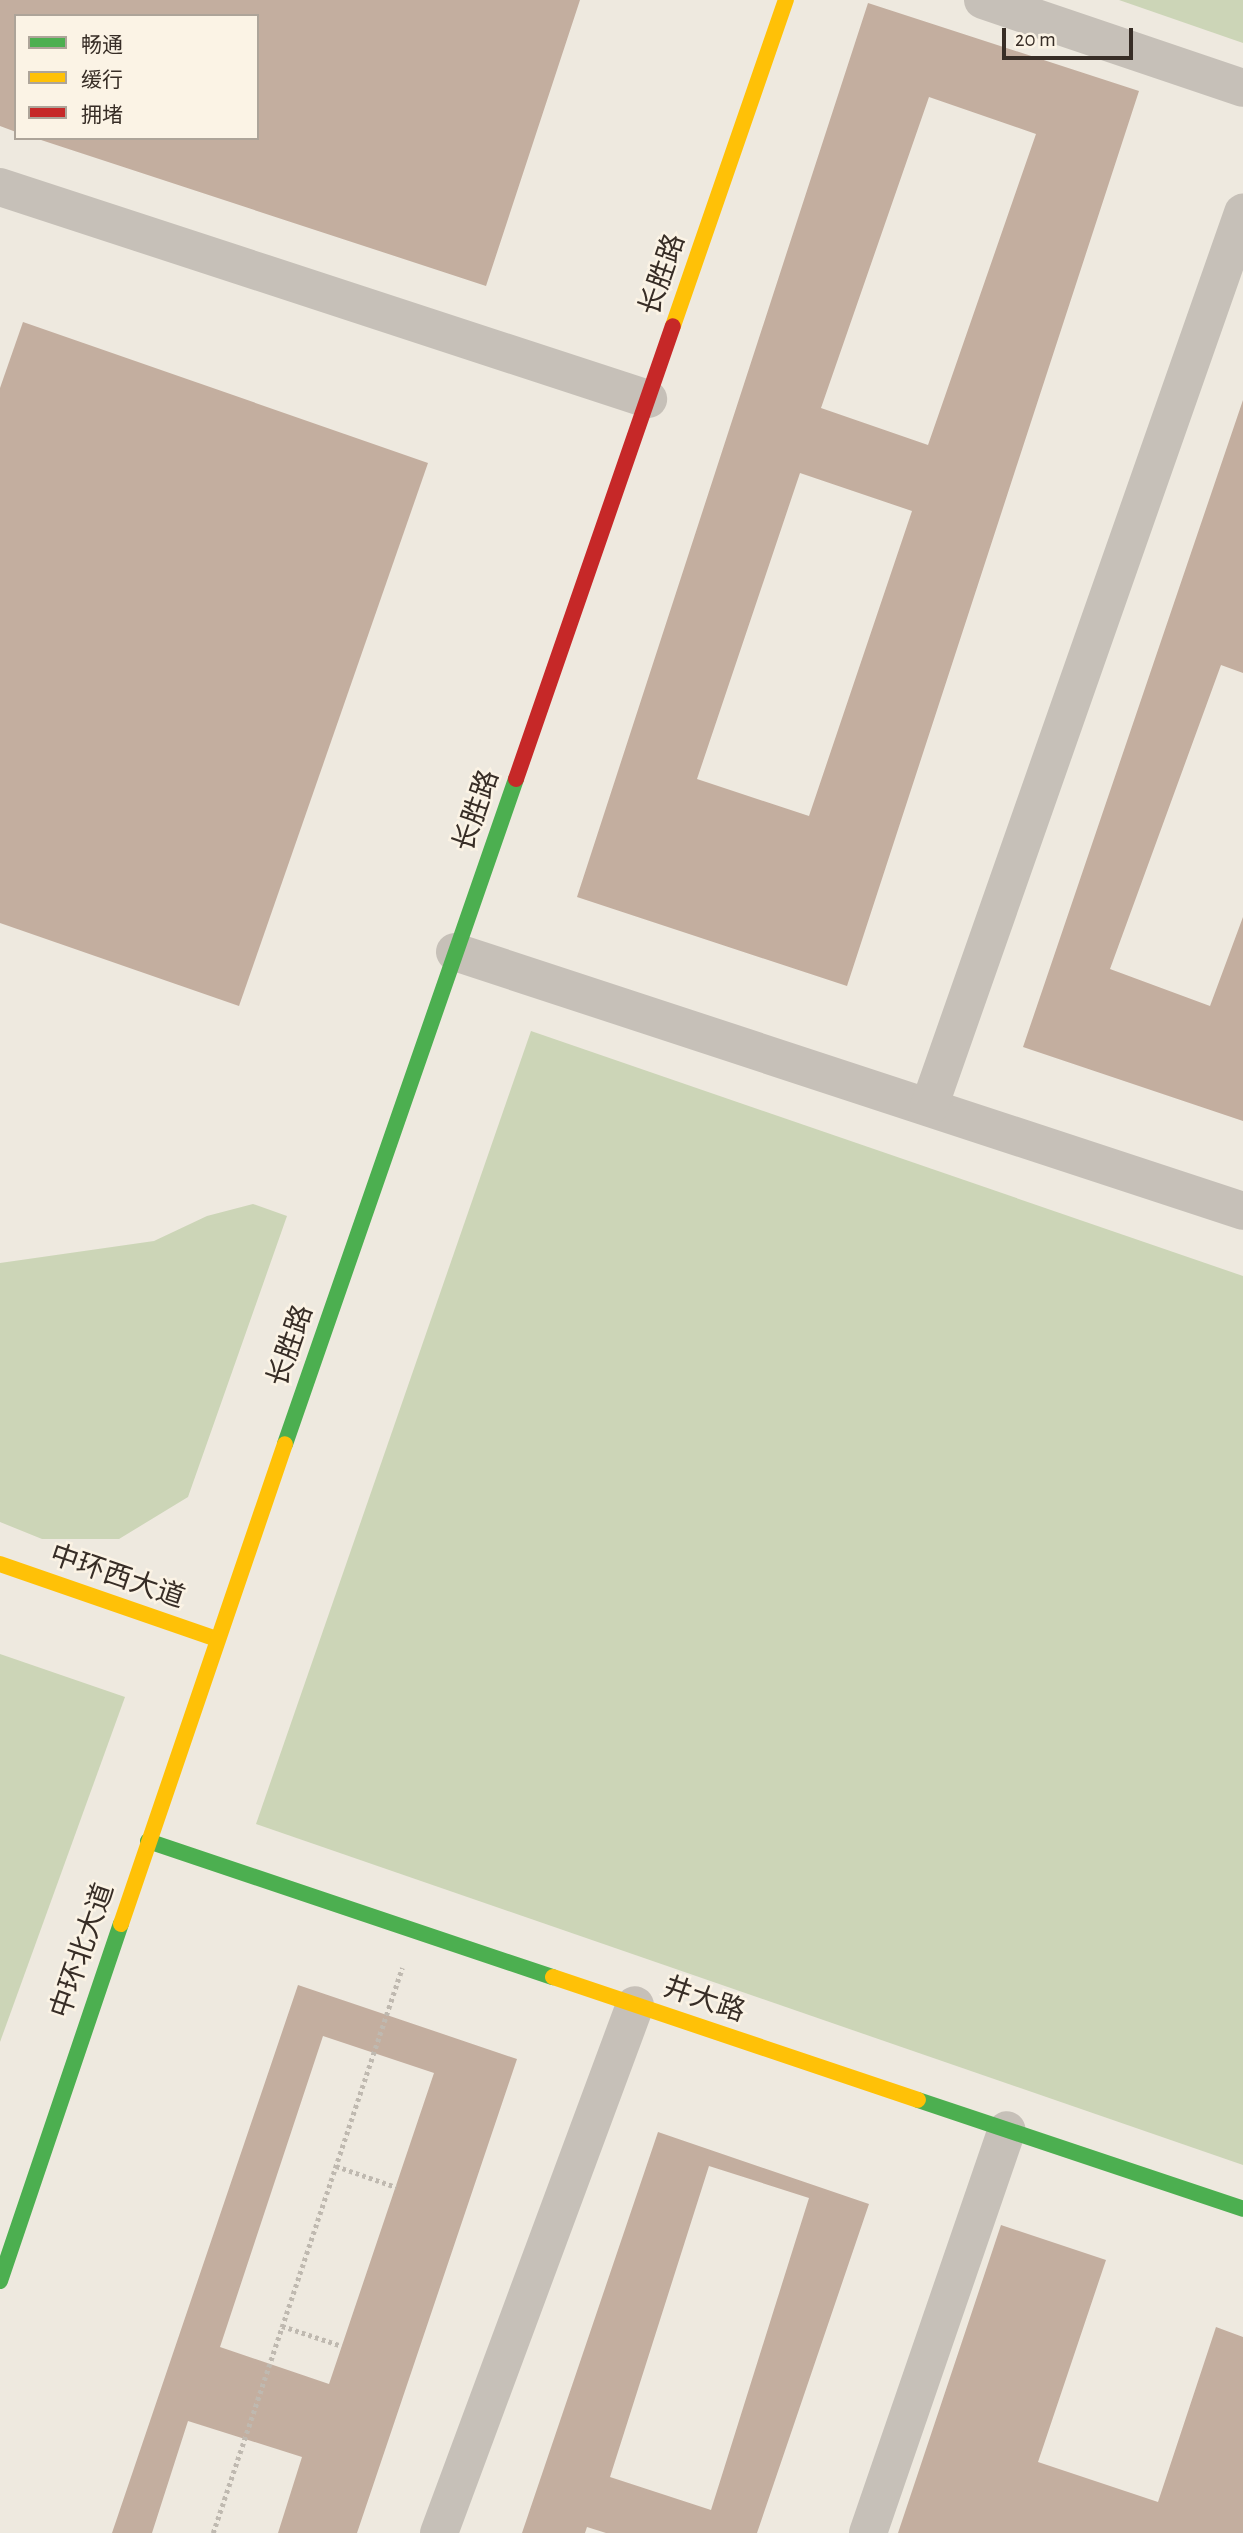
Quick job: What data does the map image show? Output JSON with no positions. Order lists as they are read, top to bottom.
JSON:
{
  "streets": {
    "street": [
      "长胜路",
      "中环西大道",
      "中环北大道",
      "井大路"
    ]
  },
  "crossings": [
    ["长胜路", "中环西大道"],
    ["长胜路", "中环北大道"],
    ["中环西大道", "中环北大道"],
    ["中环北大道", "井大路"]
  ],
  "legend": ["畅通", "缓行", "拥堵"],
  "scale_bar": "20 m"
}
